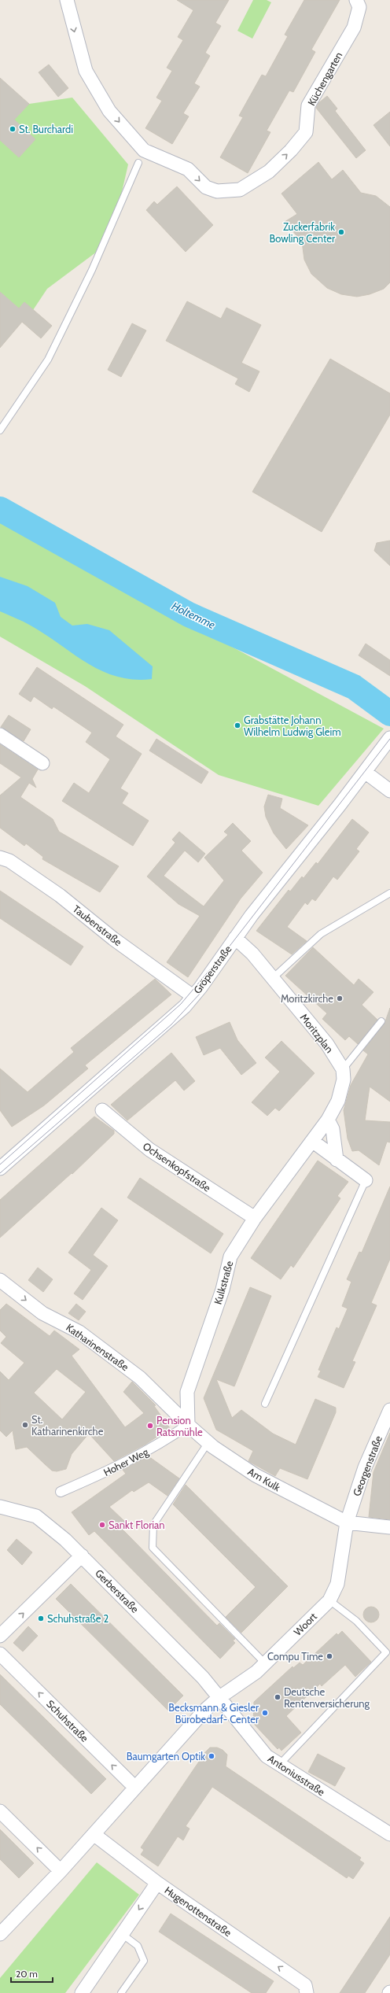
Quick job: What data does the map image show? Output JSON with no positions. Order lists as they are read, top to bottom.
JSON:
{
  "streets": {
    "street": [
      "Küchengarten",
      "Taubenstraße",
      "Gröperstraße",
      "Moritzplan",
      "Ochsenkopfstraße",
      "Kulkstraße",
      "Katharinenstraße",
      "Hoher Weg",
      "Georgenstraße",
      "Am Kulk",
      "Gerberstraße",
      "Woort",
      "Schuhstraße",
      "Antoniusstraße",
      "Hugenottenstraße"
    ]
  },
  "crossings": [
    ["Taubenstraße", "Gröperstraße"],
    ["Gröperstraße", "Moritzplan"],
    ["Moritzplan", "Kulkstraße"],
    ["Ochsenkopfstraße", "Kulkstraße"],
    ["Kulkstraße", "Katharinenstraße"],
    ["Kulkstraße", "Hoher Weg"],
    ["Kulkstraße", "Am Kulk"],
    ["Katharinenstraße", "Hoher Weg"],
    ["Katharinenstraße", "Am Kulk"],
    ["Hoher Weg", "Am Kulk"],
    ["Georgenstraße", "Am Kulk"],
    ["Georgenstraße", "Woort"],
    ["Am Kulk", "Woort"],
    ["Gerberstraße", "Woort"],
    ["Gerberstraße", "Antoniusstraße"],
    ["Woort", "Antoniusstraße"]
  ],
  "one_way": ["Katharinenstraße", "Hugenottenstraße"],
  "water": ["Holtemme"],
  "places": [
    "St. Burchardi",
    "Zuckerfabrik Bowling Center",
    "Grabstätte Johann Wilhelm Ludwig Gleim",
    "Moritzkirche",
    "St. Katharinenkirche",
    "Pension Ratsmühle",
    "Sankt Florian",
    "Schuhstraße 2",
    "Compu Time",
    "Deutsche Rentenversicherung",
    "Becksmann & Giesler Bürobedarf- Center",
    "Baumgarten Optik"
  ],
  "scale_bar": "20 m"
}
